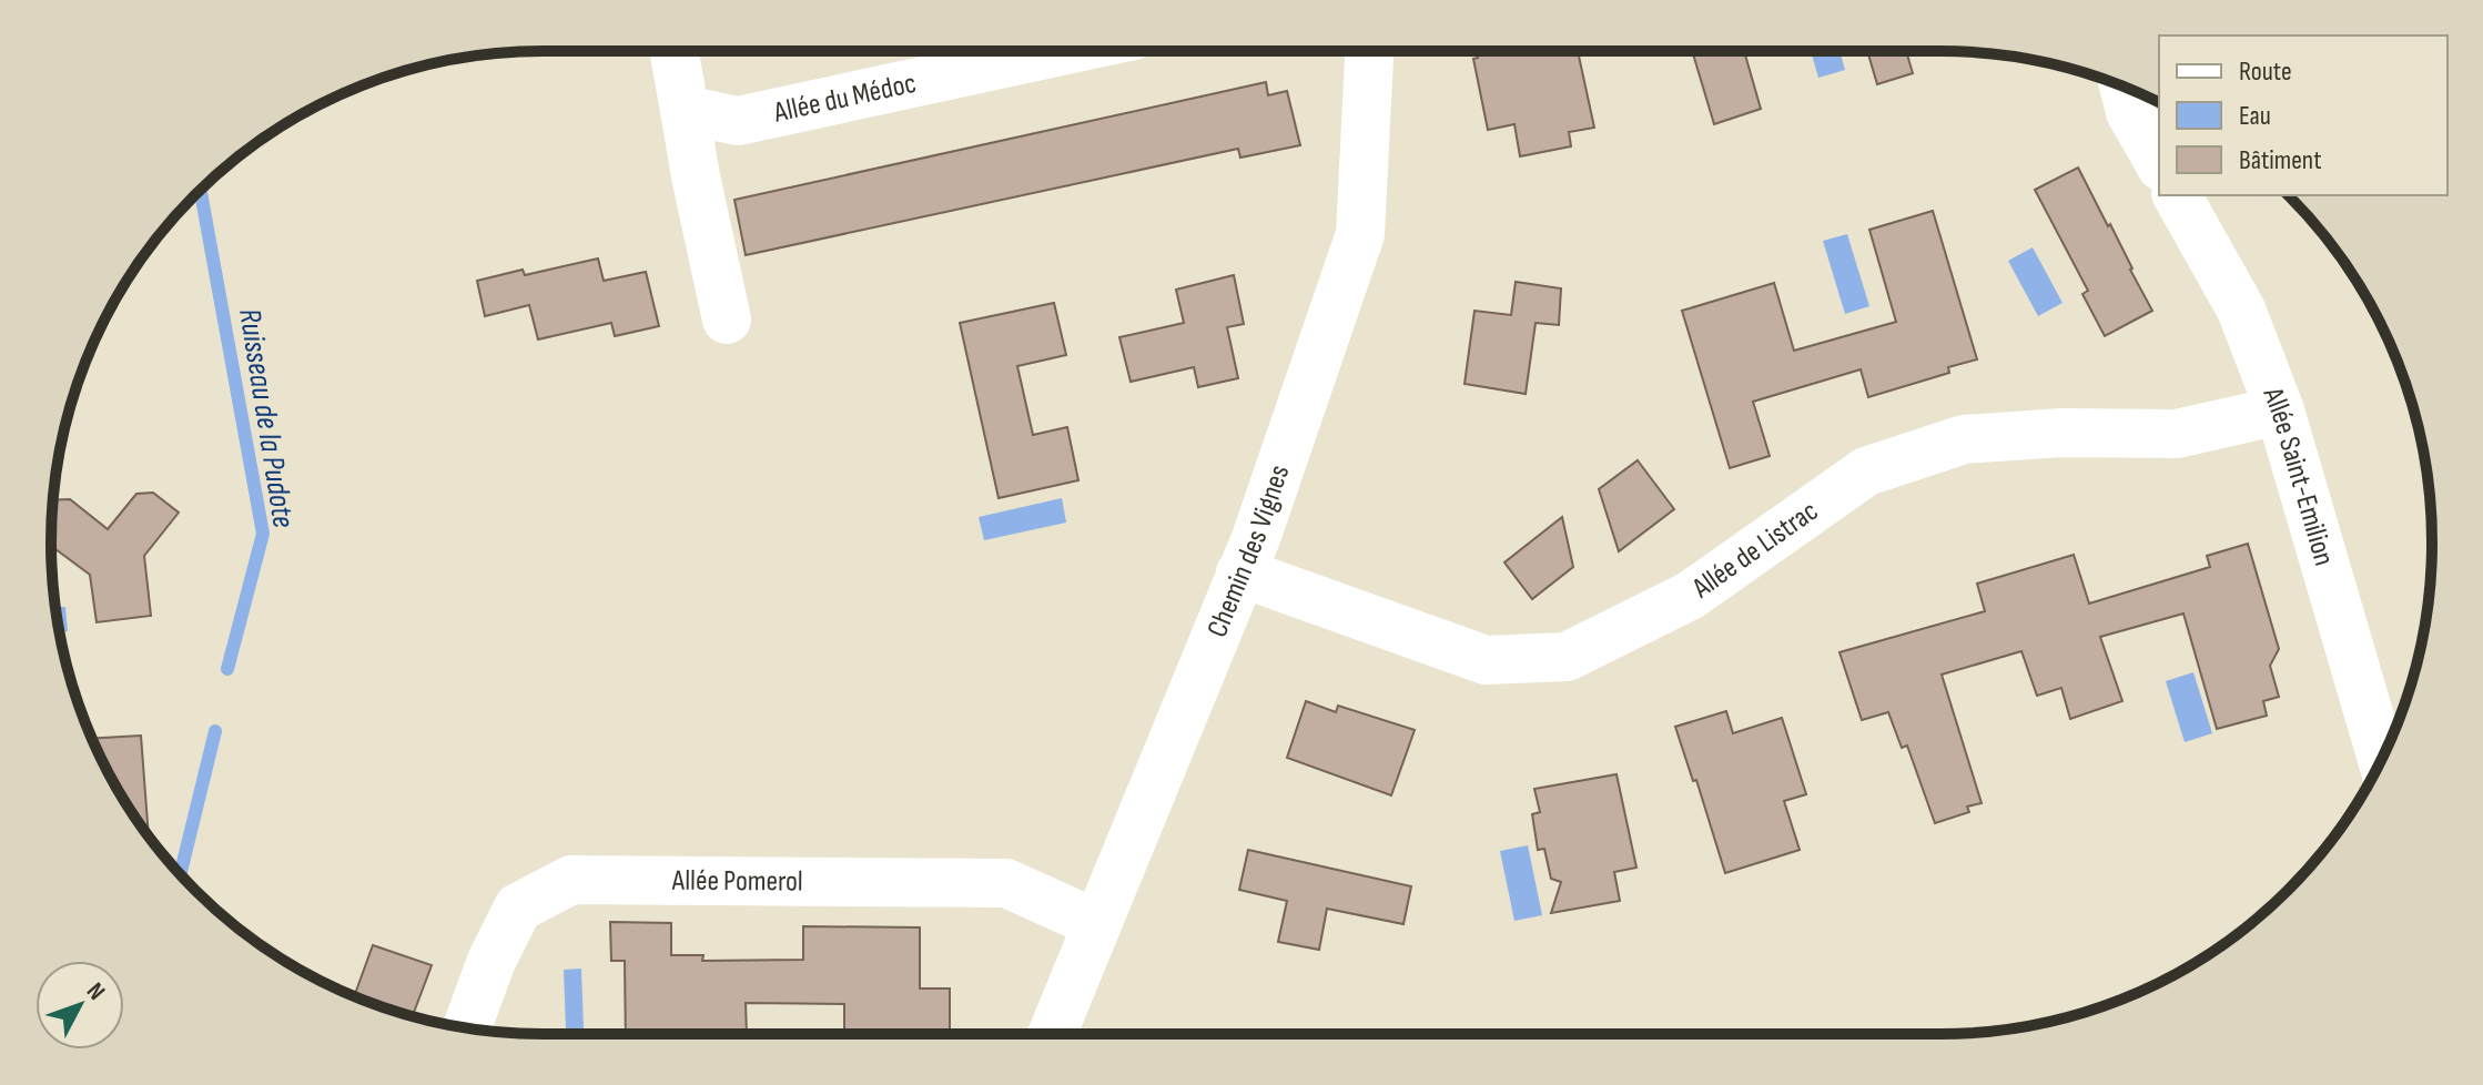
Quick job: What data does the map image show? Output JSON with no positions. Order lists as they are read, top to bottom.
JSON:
{
  "streets": {
    "street": [
      "Allée du Médoc",
      "Allée Saint-Emilion",
      "Allée de Listrac",
      "Chemin des Vignes",
      "Allée Pomerol"
    ]
  },
  "crossings": [
    ["Allée Saint-Emilion", "Allée de Listrac"],
    ["Allée de Listrac", "Chemin des Vignes"],
    ["Chemin des Vignes", "Allée Pomerol"]
  ],
  "water": ["Ruisseau de la Pudote"],
  "legend": ["Route", "Eau", "Bâtiment"],
  "north": "top right"
}
